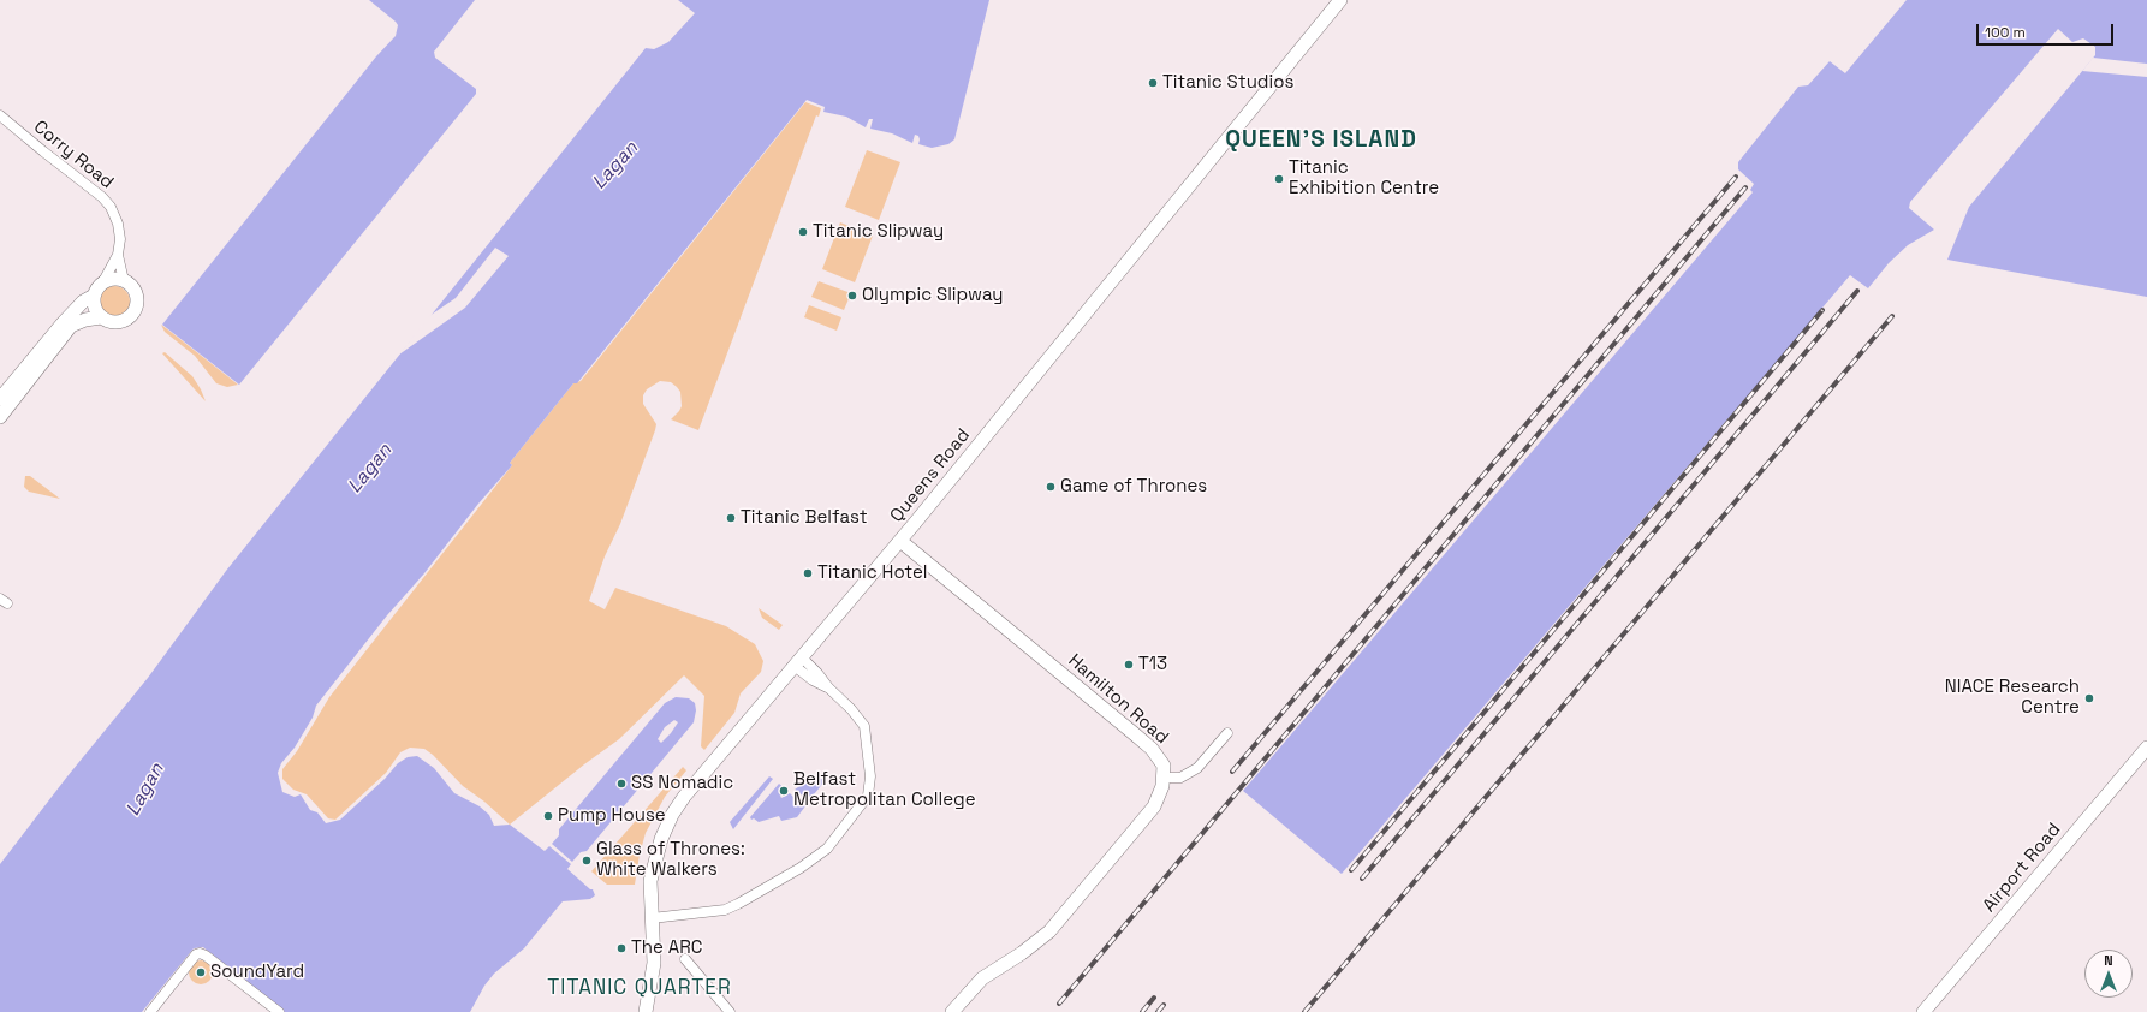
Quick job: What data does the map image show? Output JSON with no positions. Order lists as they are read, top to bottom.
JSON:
{
  "streets": {
    "street": [
      "Corry Road",
      "Queens Road",
      "Hamilton Road",
      "Airport Road"
    ]
  },
  "crossings": [
    ["Queens Road", "Hamilton Road"]
  ],
  "districts": ["QUEEN'S ISLAND", "TITANIC QUARTER"],
  "water": ["Lagan"],
  "places": [
    "Titanic Studios",
    "Titanic Exhibition Centre",
    "Titanic Slipway",
    "Olympic Slipway",
    "Game of Thrones",
    "Titanic Belfast",
    "Titanic Hotel",
    "T13",
    "NIACE Research Centre",
    "SS Nomadic",
    "Belfast Metropolitan College",
    "Pump House",
    "Glass of Thrones: White Walkers",
    "The ARC",
    "SoundYard"
  ],
  "scale_bar": "100 m",
  "north": "top"
}
